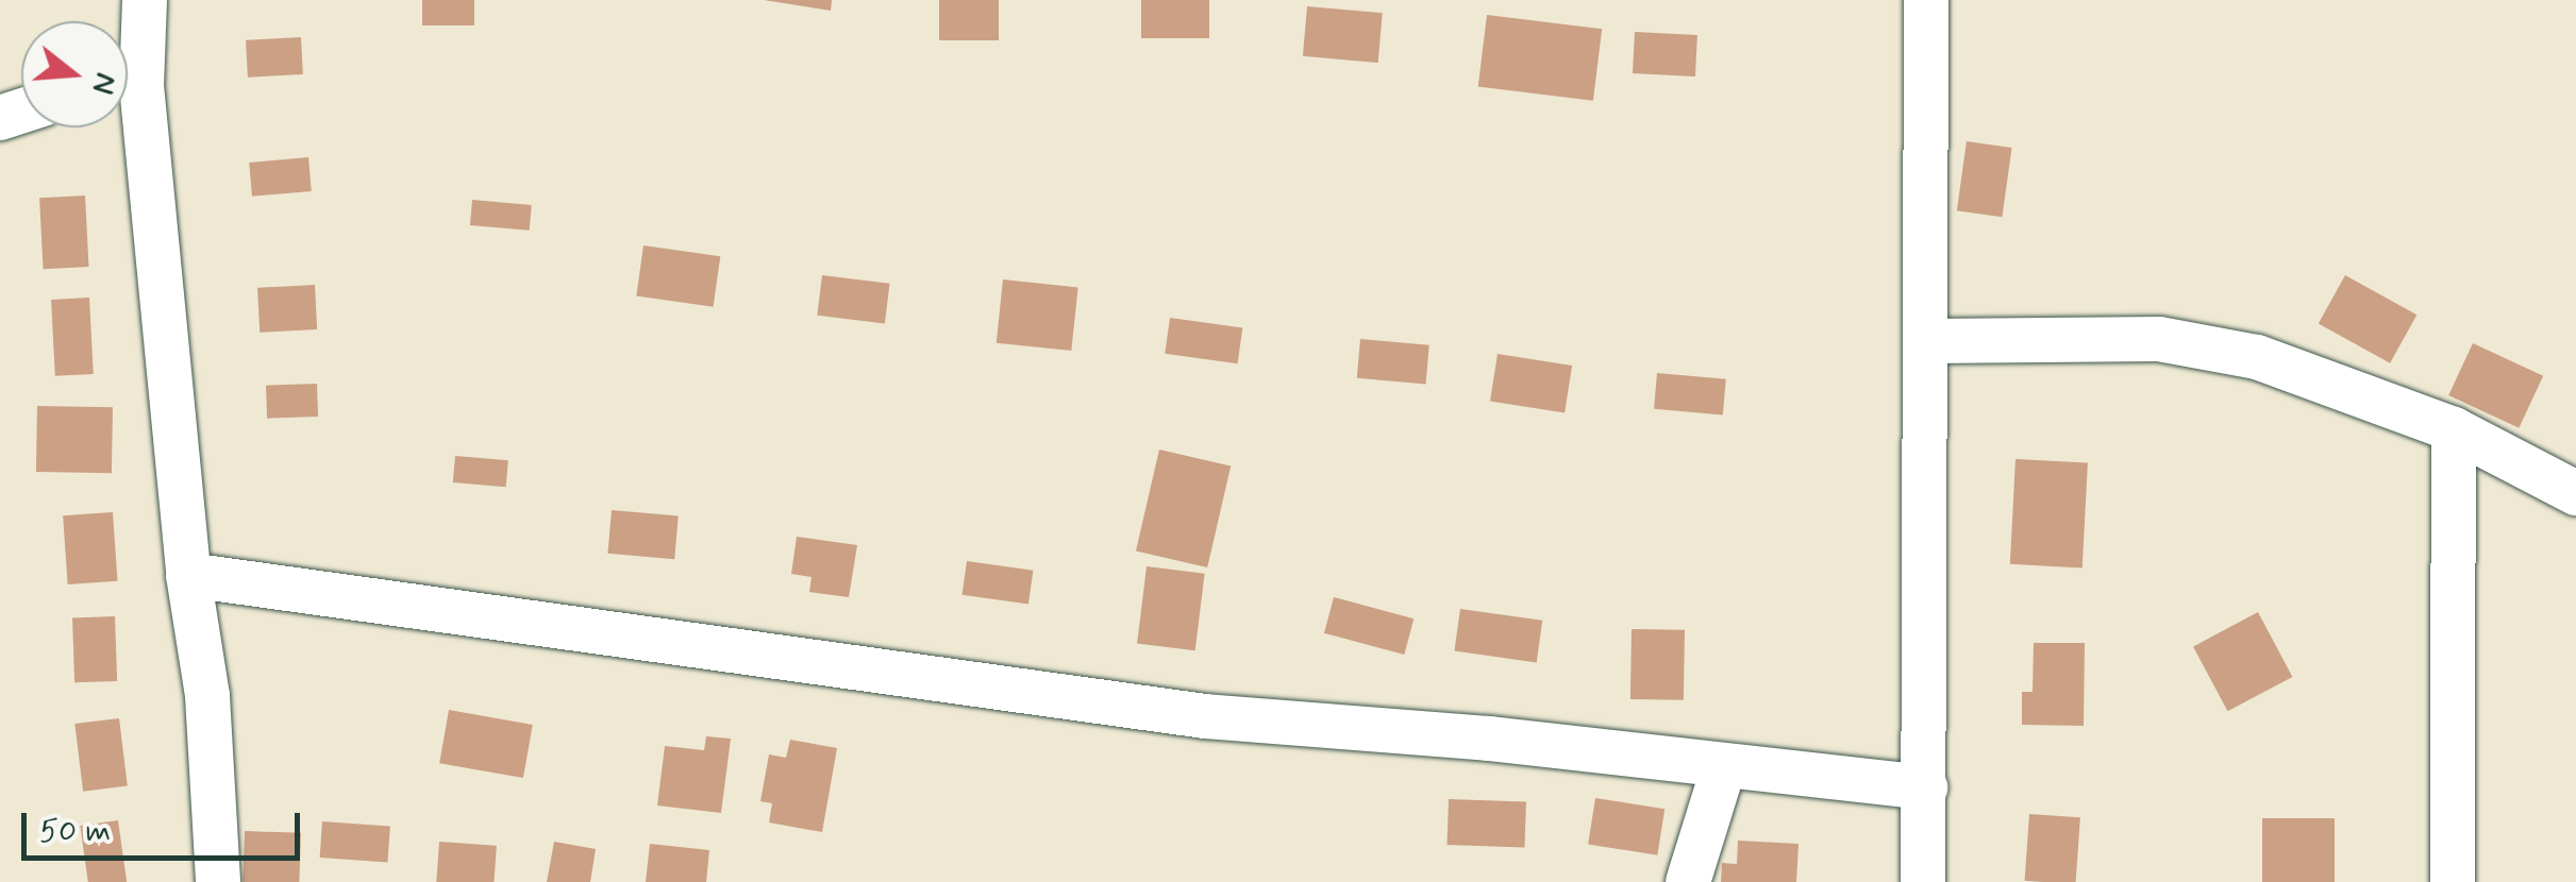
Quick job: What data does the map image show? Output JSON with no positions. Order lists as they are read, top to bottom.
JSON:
{
  "scale_bar": "50 m",
  "north": "right"
}
